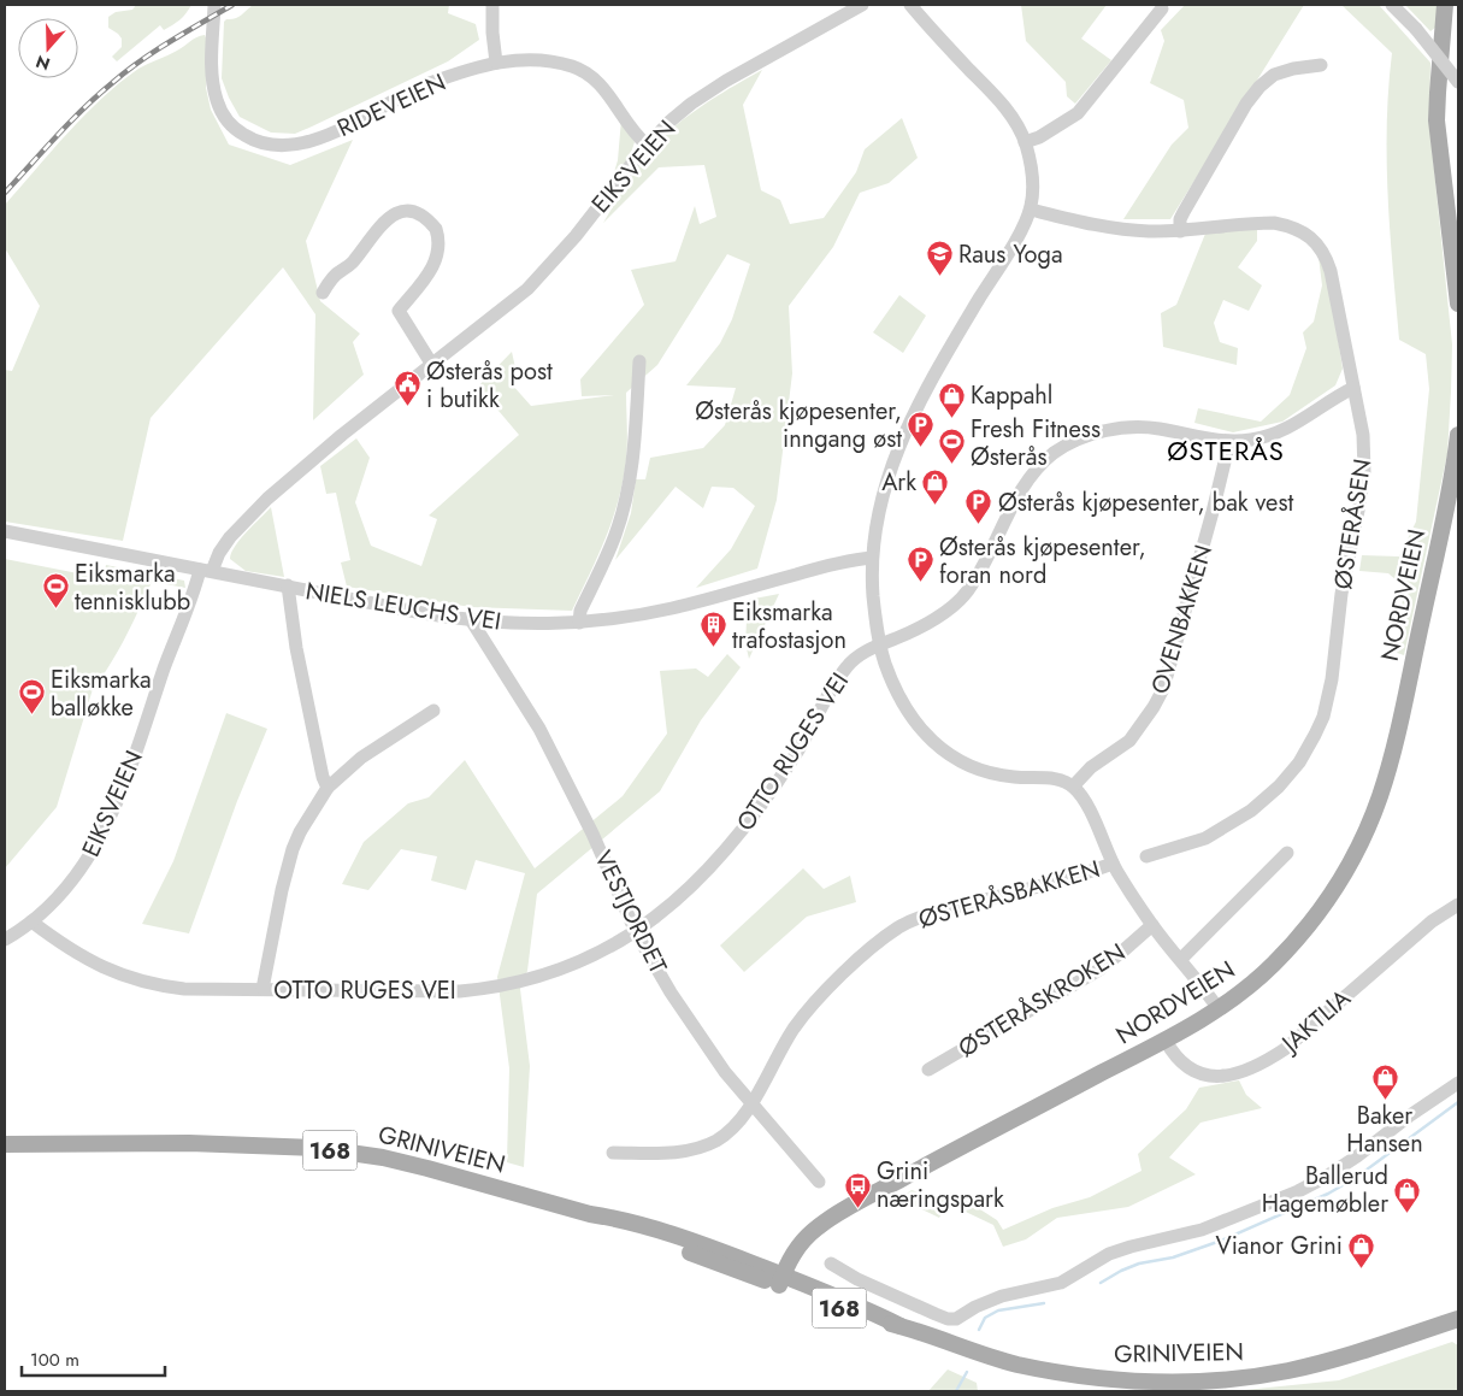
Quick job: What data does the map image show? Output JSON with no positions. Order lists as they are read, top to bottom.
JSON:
{
  "streets": {
    "main road": ["NORDVEIEN", "GRINIVEIEN", "168"],
    "street": [
      "RIDEVEIEN",
      "EIKSVEIEN",
      "ØSTERÅSEN",
      "NIELS LEUCHS VEI",
      "OVENBAKKEN",
      "OTTO RUGES VEI",
      "ØSTERÅSBAKKEN",
      "VESTJORDET",
      "ØSTERÅSKROKEN",
      "JAKTLIA"
    ]
  },
  "crossings": [
    ["RIDEVEIEN", "EIKSVEIEN"],
    ["EIKSVEIEN", "NIELS LEUCHS VEI"],
    ["EIKSVEIEN", "OTTO RUGES VEI"],
    ["ØSTERÅSEN", "OTTO RUGES VEI"],
    ["NORDVEIEN", "JAKTLIA"],
    ["NORDVEIEN", "GRINIVEIEN"],
    ["NIELS LEUCHS VEI", "VESTJORDET"],
    ["OVENBAKKEN", "OTTO RUGES VEI"],
    ["OTTO RUGES VEI", "VESTJORDET"],
    ["ØSTERÅSBAKKEN", "VESTJORDET"]
  ],
  "districts": ["ØSTERÅS"],
  "places": {
    "school or university": ["Raus Yoga"],
    "public building": ["Østerås post i butikk"],
    "shop": [
      "Kappahl",
      "Ark",
      "Baker Hansen",
      "Ballerud Hagemøbler",
      "Vianor Grini"
    ],
    "parking": ["Østerås kjøpesenter, inngang øst", "Østerås kjøpesenter, bak vest", "Østerås kjøpesenter, foran nord"],
    "sports": ["Fresh Fitness Østerås", "Eiksmarka tennisklubb", "Eiksmarka balløkke"],
    "building": ["Eiksmarka trafostasjon"],
    "bus stop": ["Grini næringspark"]
  },
  "scale_bar": "100 m",
  "north": "bottom"
}
